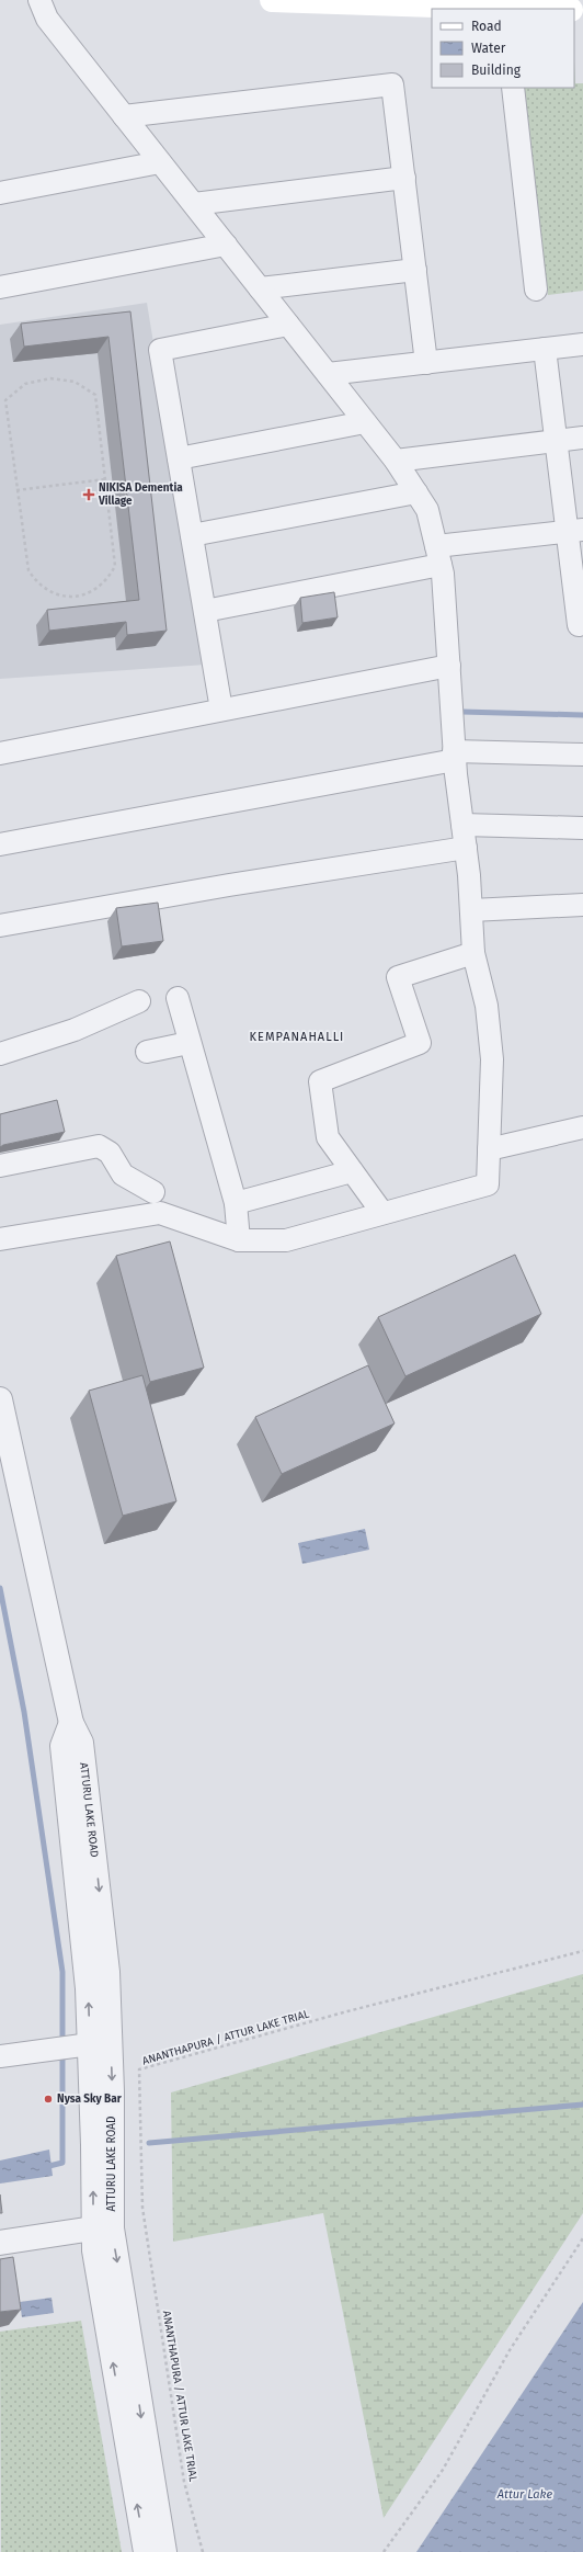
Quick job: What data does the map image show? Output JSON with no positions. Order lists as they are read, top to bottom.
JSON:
{
  "streets": {
    "street": ["ATTURU LAKE ROAD"],
    "path": ["ANANTHAPURA / ATTUR LAKE TRIAL"]
  },
  "districts": ["KEMPANAHALLI"],
  "water": ["Attur Lake"],
  "places": {
    "health": ["NIKISA Dementia Village"],
    "other": ["Nysa Sky Bar"]
  },
  "legend": ["Road", "Water", "Building"]
}
